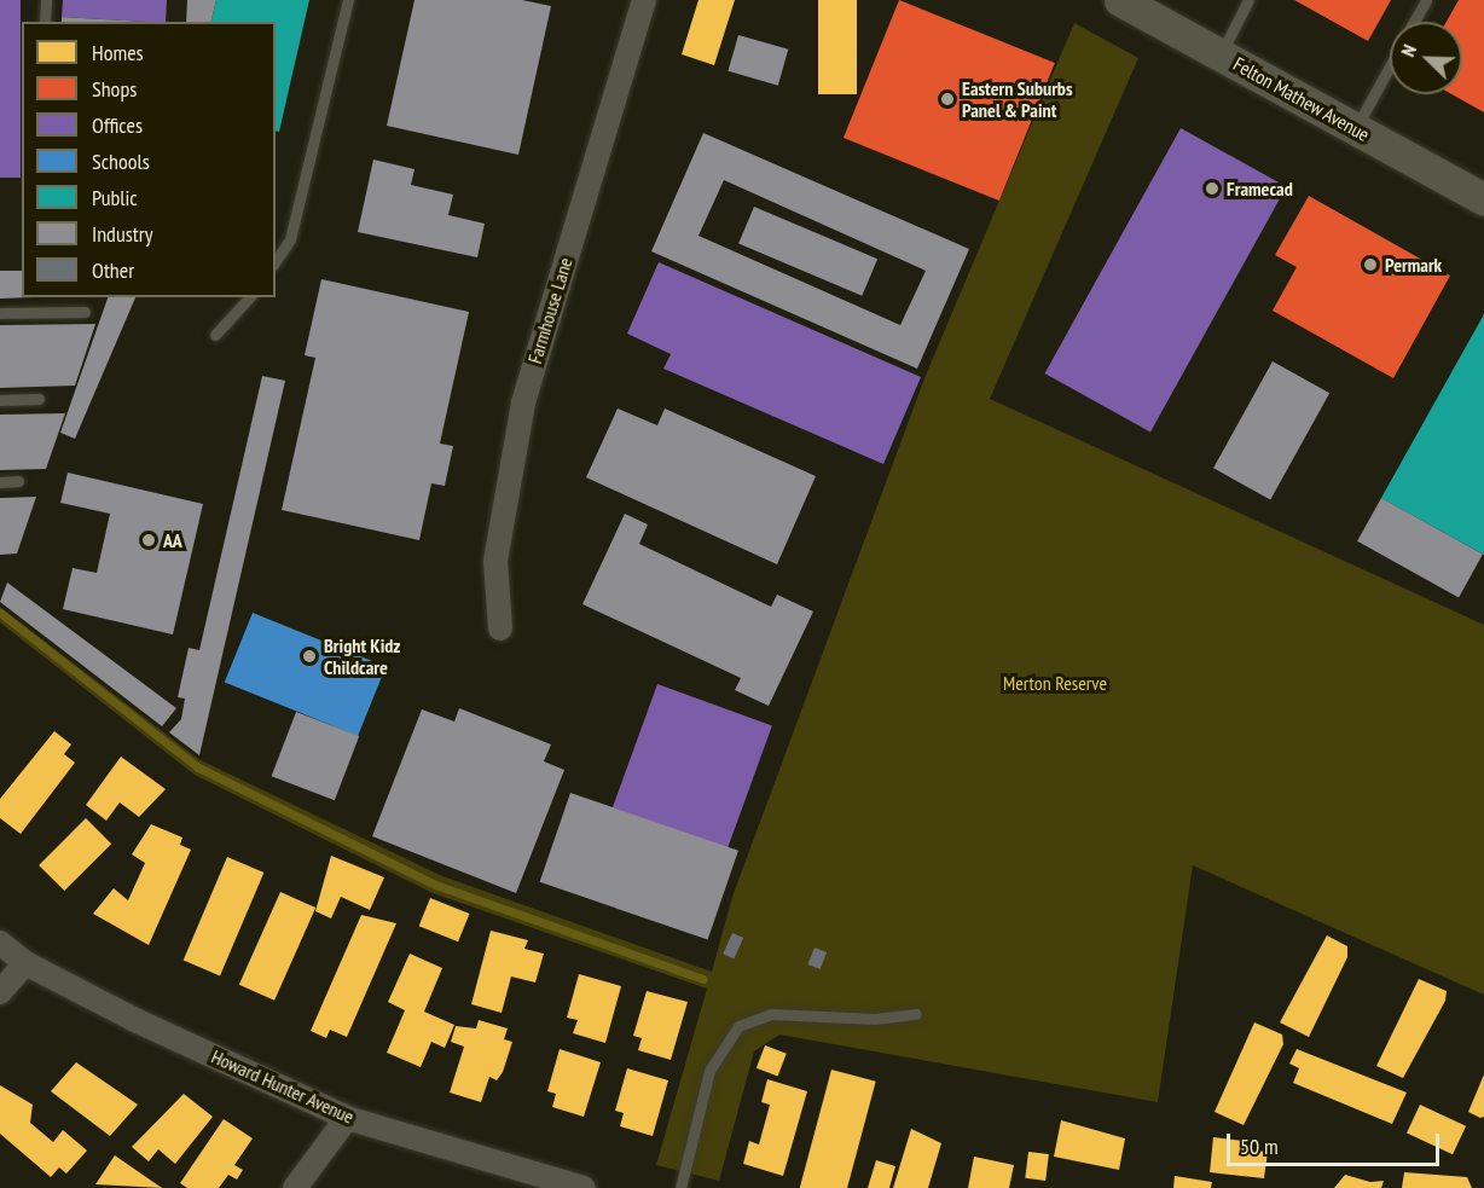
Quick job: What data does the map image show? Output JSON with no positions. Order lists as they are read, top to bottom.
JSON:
{
  "streets": {
    "street": ["Felton Mathew Avenue", "Farmhouse Lane", "Howard Hunter Avenue"]
  },
  "parks": ["Merton Reserve"],
  "places": [
    "Eastern Suburbs Panel & Paint",
    "Framecad",
    "Permark",
    "AA",
    "Bright Kidz Childcare"
  ],
  "legend": [
    "Homes",
    "Shops",
    "Offices",
    "Schools",
    "Public",
    "Industry",
    "Other"
  ],
  "scale_bar": "50 m",
  "north": "top left"
}
